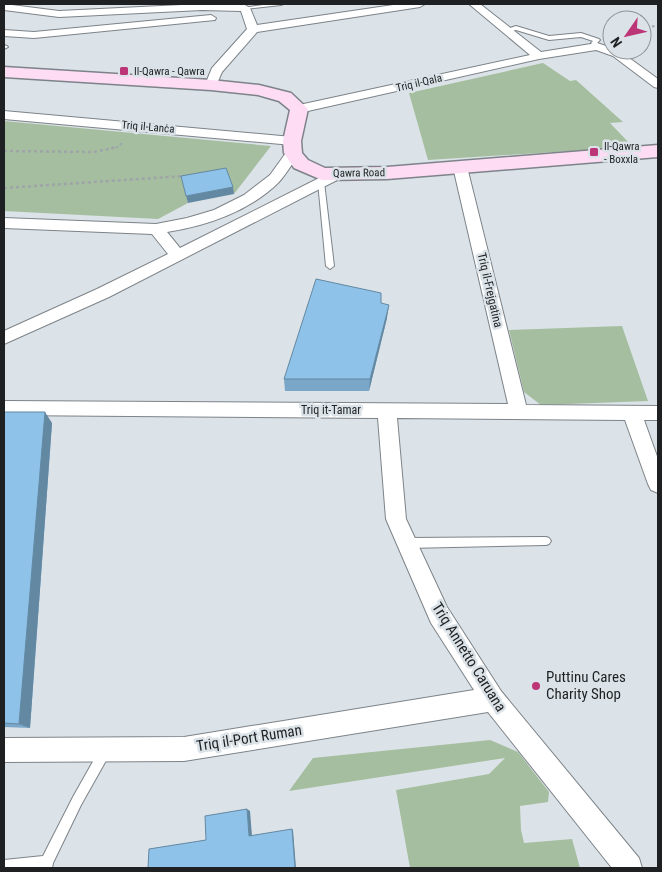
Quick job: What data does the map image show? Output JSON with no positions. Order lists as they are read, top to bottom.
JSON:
{
  "streets": {
    "street": [
      "Triq il-Qala",
      "Triq il-Lanċa",
      "Qawra Road",
      "Triq il-Frejgatina",
      "Triq it-Tamar",
      "Triq Annetto Caruana",
      "Triq il-Port Ruman"
    ]
  },
  "crossings": [
    ["Triq il-Lanċa", "Qawra Road"],
    ["Qawra Road", "Triq il-Frejgatina"],
    ["Triq il-Frejgatina", "Triq it-Tamar"],
    ["Triq it-Tamar", "Triq Annetto Caruana"],
    ["Triq Annetto Caruana", "Triq il-Port Ruman"]
  ],
  "places": {
    "transit": ["Il-Qawra - Qawra", "Il-Qawra - Boxxla"],
    "other": ["Puttinu Cares Charity Shop"]
  },
  "north": "bottom left"
}
